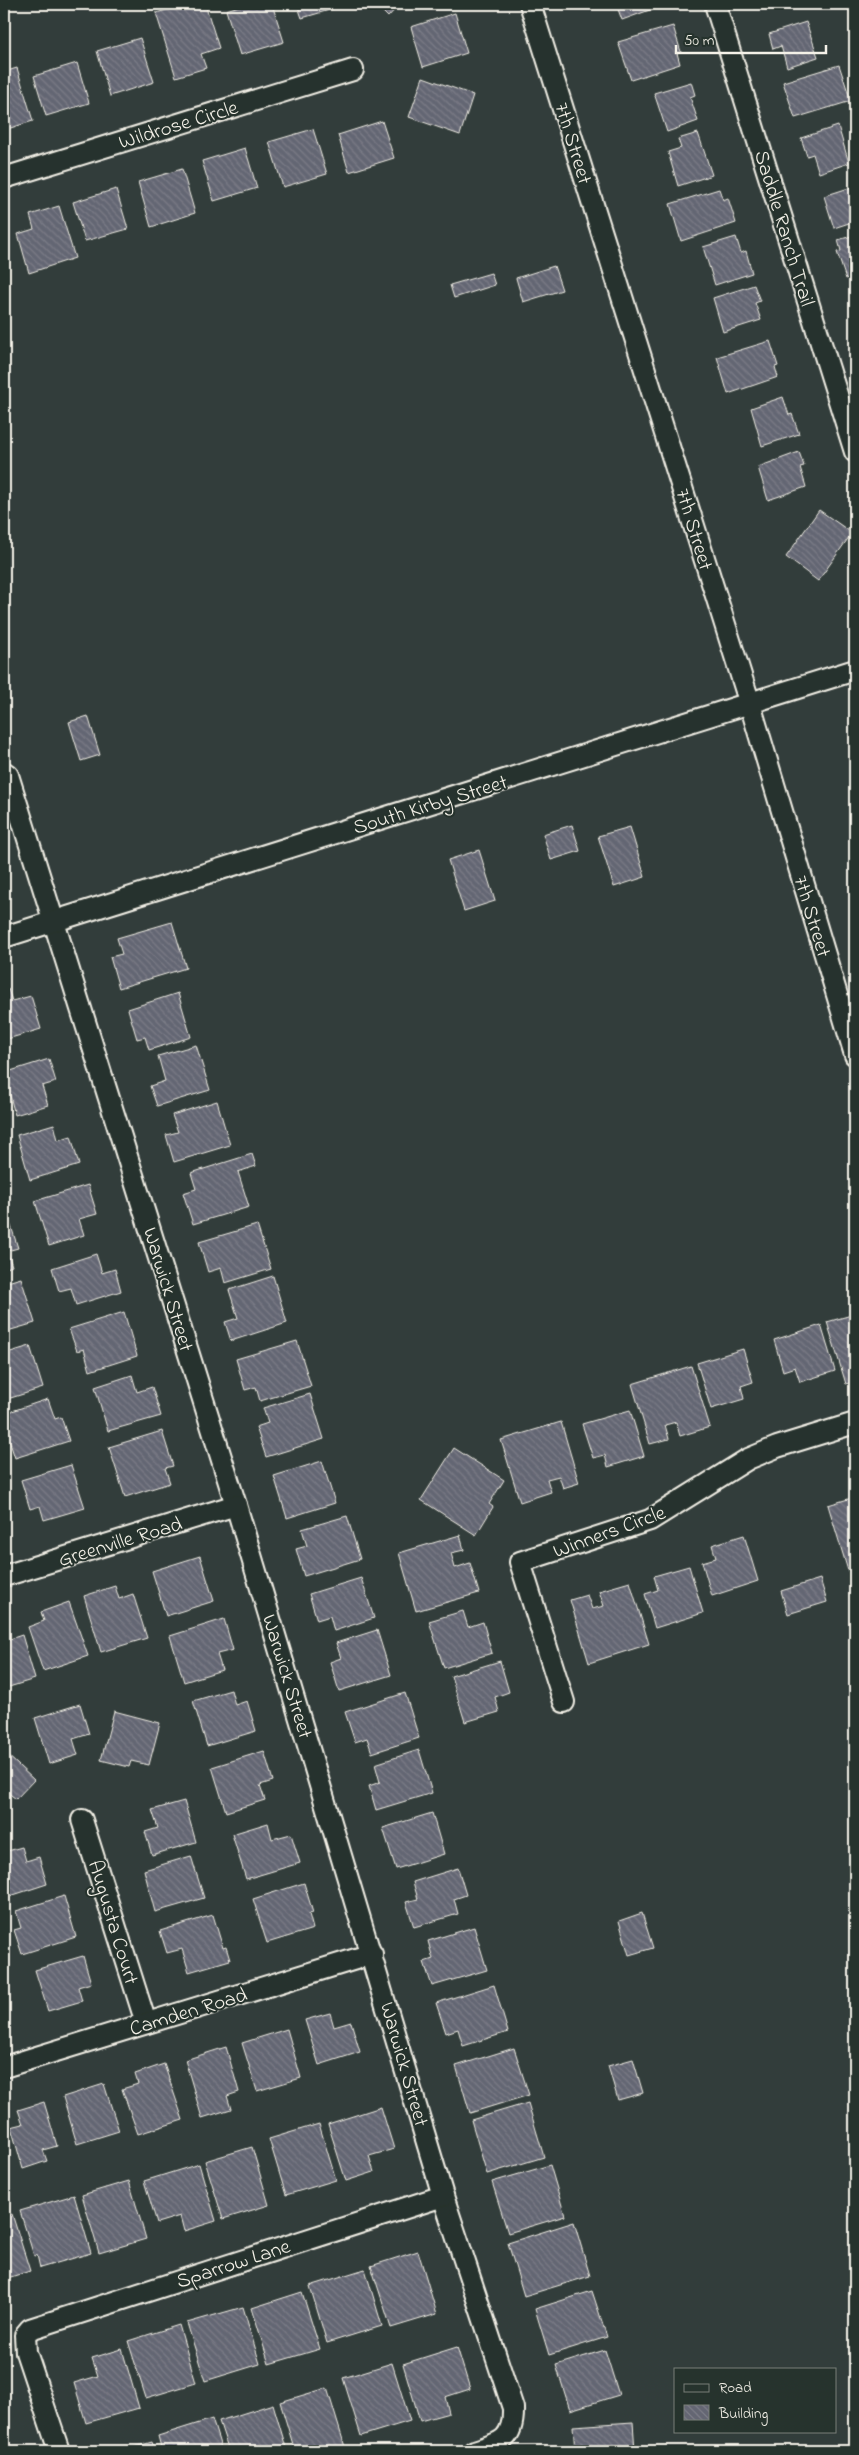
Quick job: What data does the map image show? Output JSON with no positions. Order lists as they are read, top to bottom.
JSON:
{
  "streets": {
    "street": [
      "Wildrose Circle",
      "7th Street",
      "Saddle Ranch Trail",
      "South Kirby Street",
      "Warwick Street",
      "Winners Circle",
      "Greenville Road",
      "Augusta Court",
      "Camden Road",
      "Sparrow Lane"
    ]
  },
  "crossings": [
    ["7th Street", "South Kirby Street"],
    ["South Kirby Street", "Warwick Street"],
    ["Warwick Street", "Greenville Road"],
    ["Warwick Street", "Camden Road"],
    ["Warwick Street", "Sparrow Lane"],
    ["Augusta Court", "Camden Road"]
  ],
  "legend": ["Road", "Building"],
  "scale_bar": "50 m"
}
